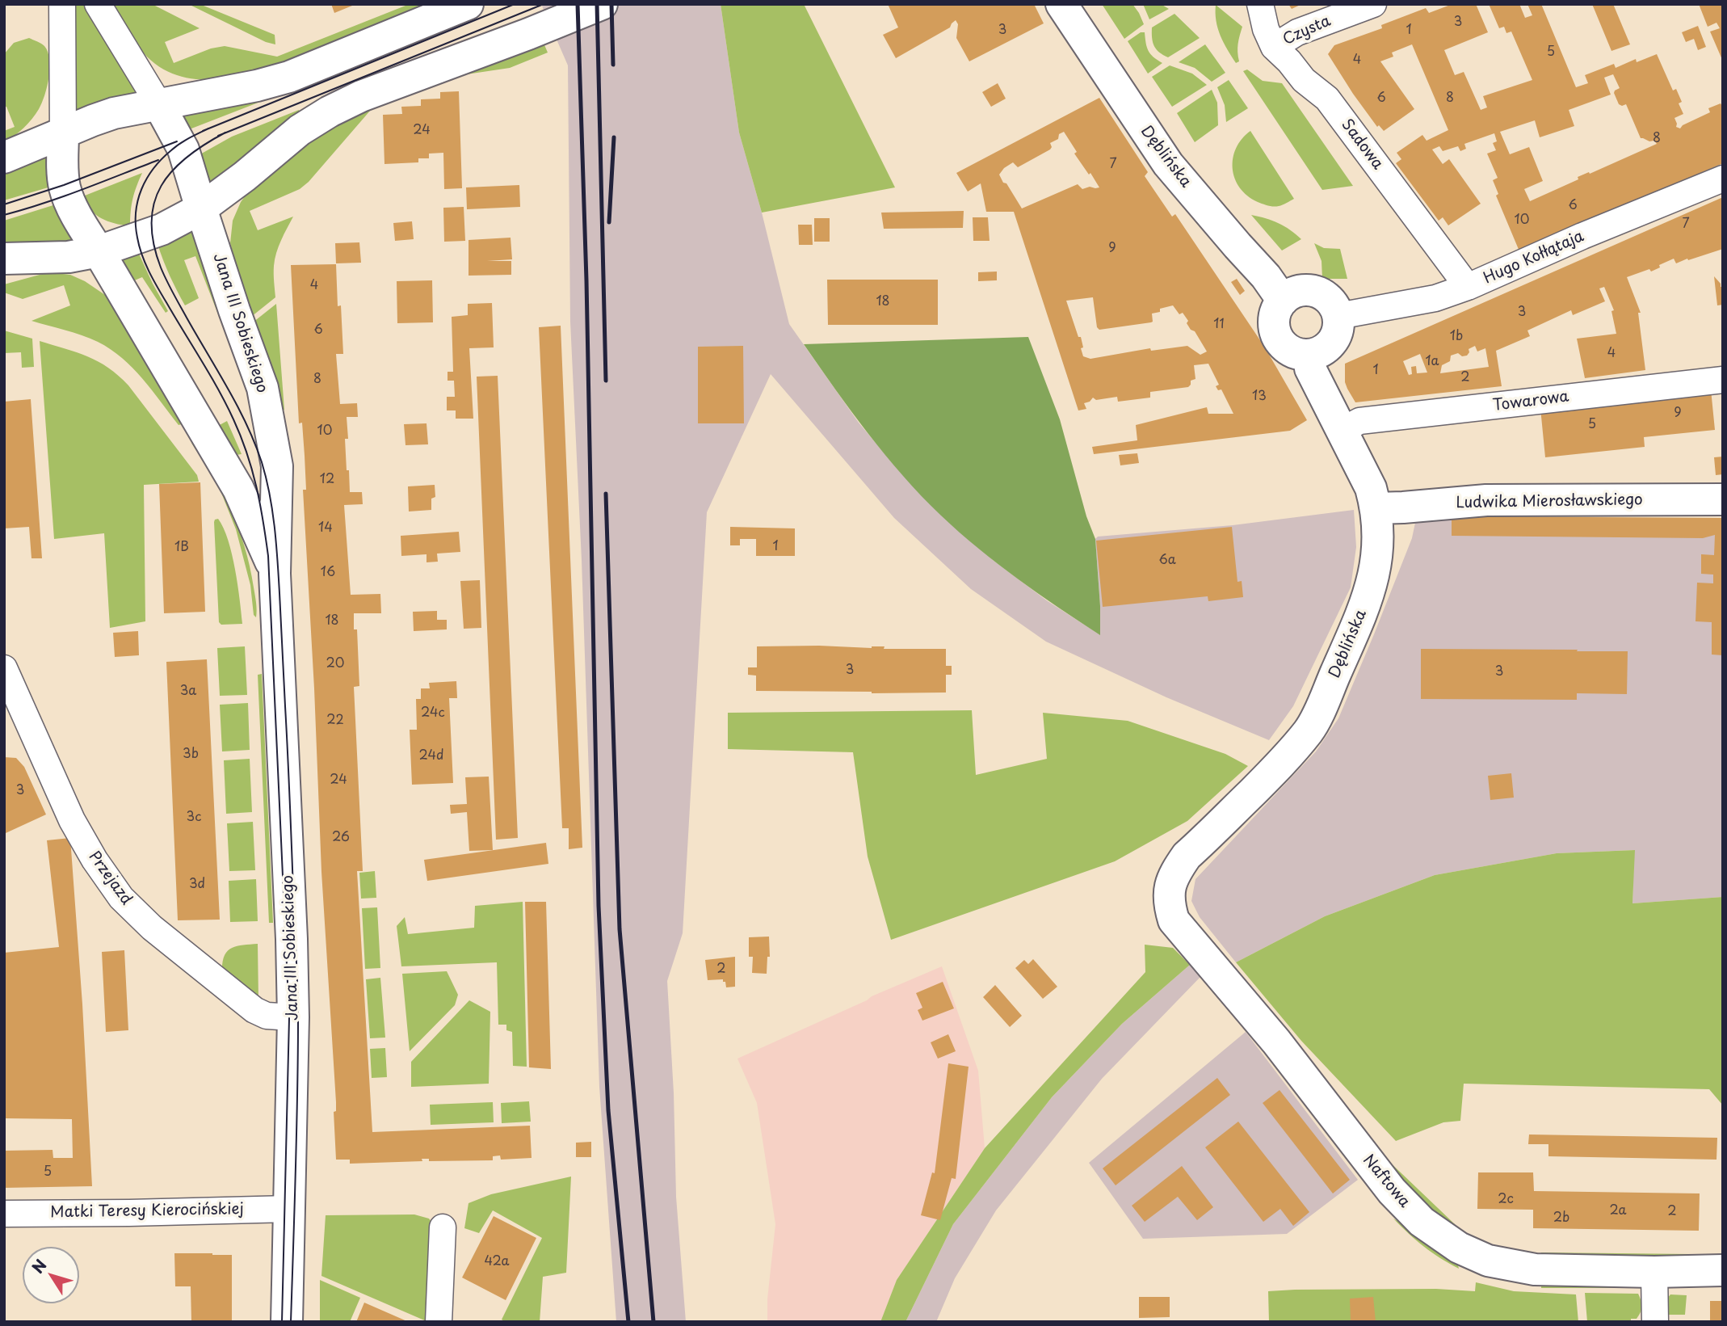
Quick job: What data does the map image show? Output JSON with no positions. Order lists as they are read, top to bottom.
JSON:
{
  "streets": {
    "street": [
      "Czysta",
      "Sadowa",
      "Dęblińska",
      "Hugo Kołłątaja",
      "Jana III Sobieskiego",
      "Towarowa",
      "Ludwika Mierosławskiego",
      "Przejazd",
      "Naftowa",
      "Matki Teresy Kierocińskiej"
    ]
  },
  "crossings": [
    ["Czysta", "Sadowa"],
    ["Sadowa", "Hugo Kołłątaja"],
    ["Dęblińska", "Hugo Kołłątaja"],
    ["Dęblińska", "Towarowa"],
    ["Dęblińska", "Ludwika Mierosławskiego"],
    ["Dęblińska", "Naftowa"],
    ["Jana III Sobieskiego", "Przejazd"],
    ["Jana III Sobieskiego", "Matki Teresy Kierocińskiej"]
  ],
  "house_numbers": [
    "3",
    "3",
    "1",
    "5",
    "4",
    "6",
    "8",
    "24",
    "8",
    "7",
    "6",
    "10",
    "7",
    "9",
    "4",
    "18",
    "3",
    "11",
    "6",
    "1b",
    "4",
    "1a",
    "1",
    "2",
    "8",
    "13",
    "9",
    "5",
    "10",
    "12",
    "14",
    "1",
    "1B",
    "6a",
    "16",
    "18",
    "20",
    "3",
    "3",
    "3a",
    "24c",
    "22",
    "3b",
    "24d",
    "24",
    "3",
    "3c",
    "26",
    "3d",
    "2",
    "5",
    "2c",
    "2a",
    "2",
    "2b",
    "42a"
  ],
  "north": "top left"
}
